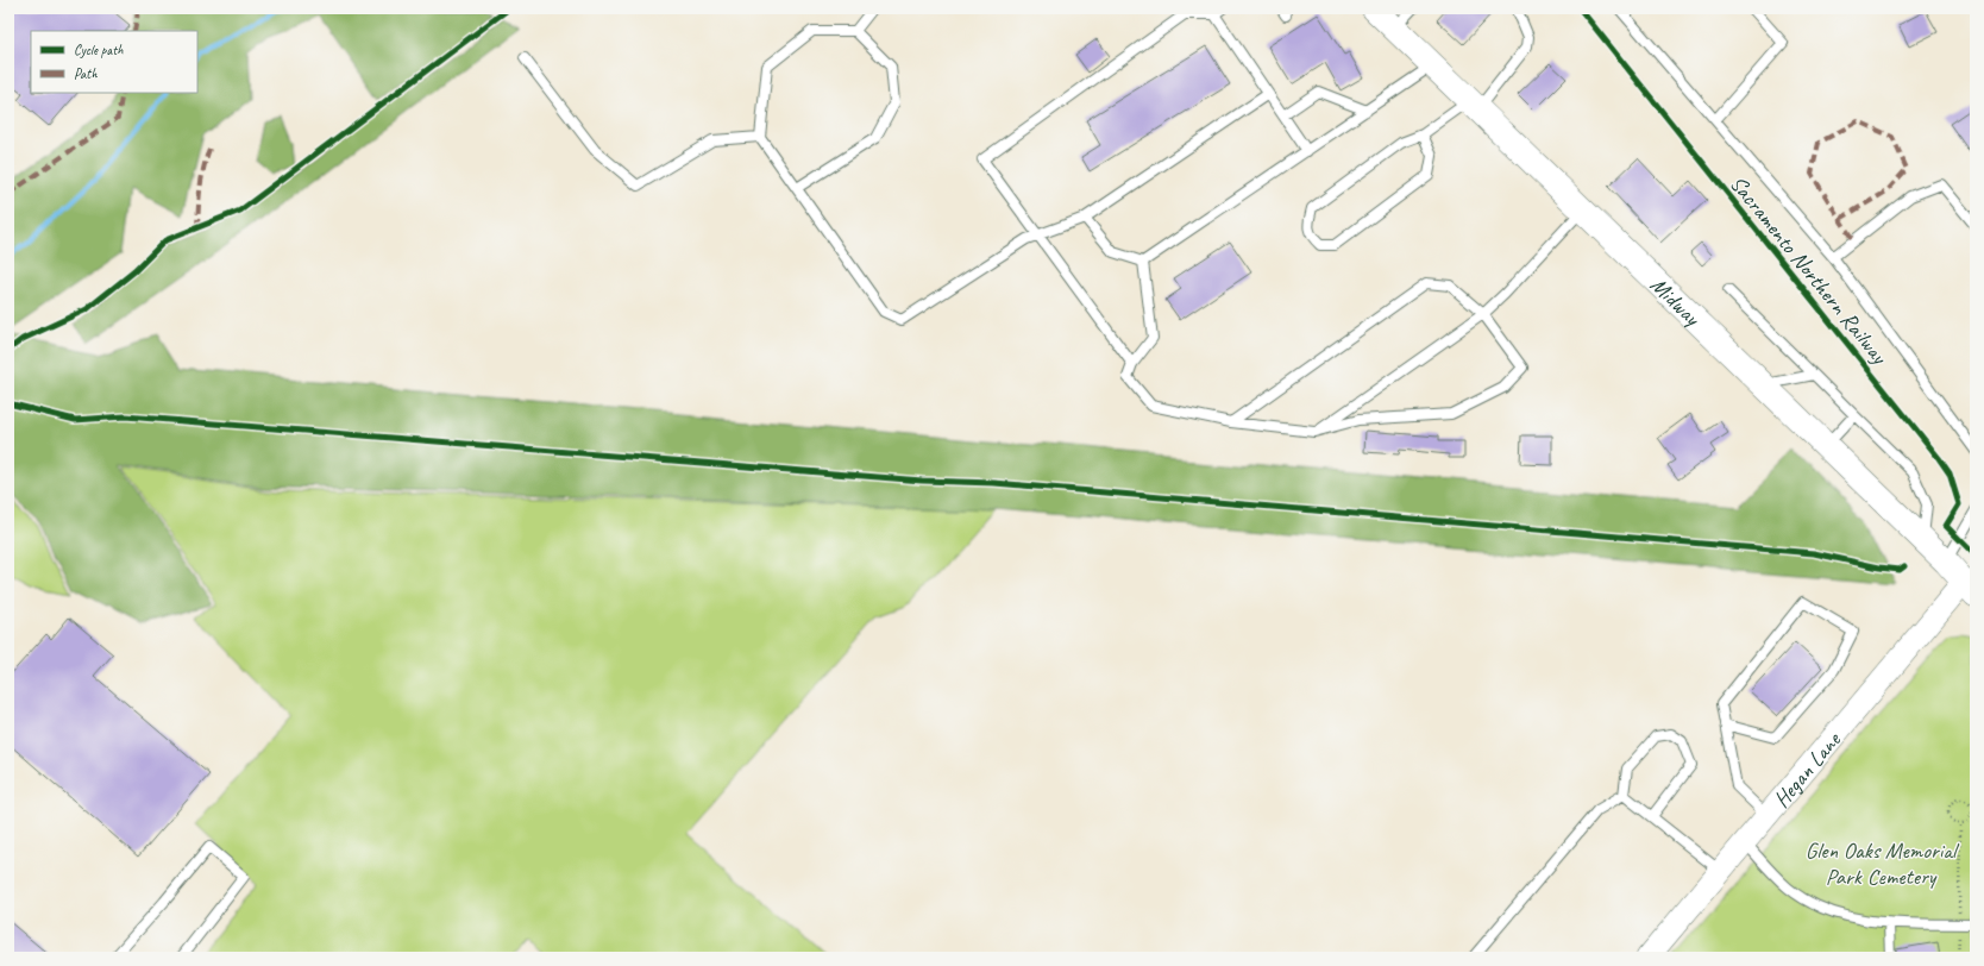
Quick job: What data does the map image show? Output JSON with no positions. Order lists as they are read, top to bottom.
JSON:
{
  "streets": {
    "main road": ["Midway"],
    "street": ["Hegan Lane"],
    "cycle path": ["Sacramento Northern Railway"]
  },
  "crossings": [
    ["Midway", "Hegan Lane"]
  ],
  "parks": ["Glen Oaks Memorial Park Cemetery"],
  "legend": ["Cycle path", "Path"]
}
